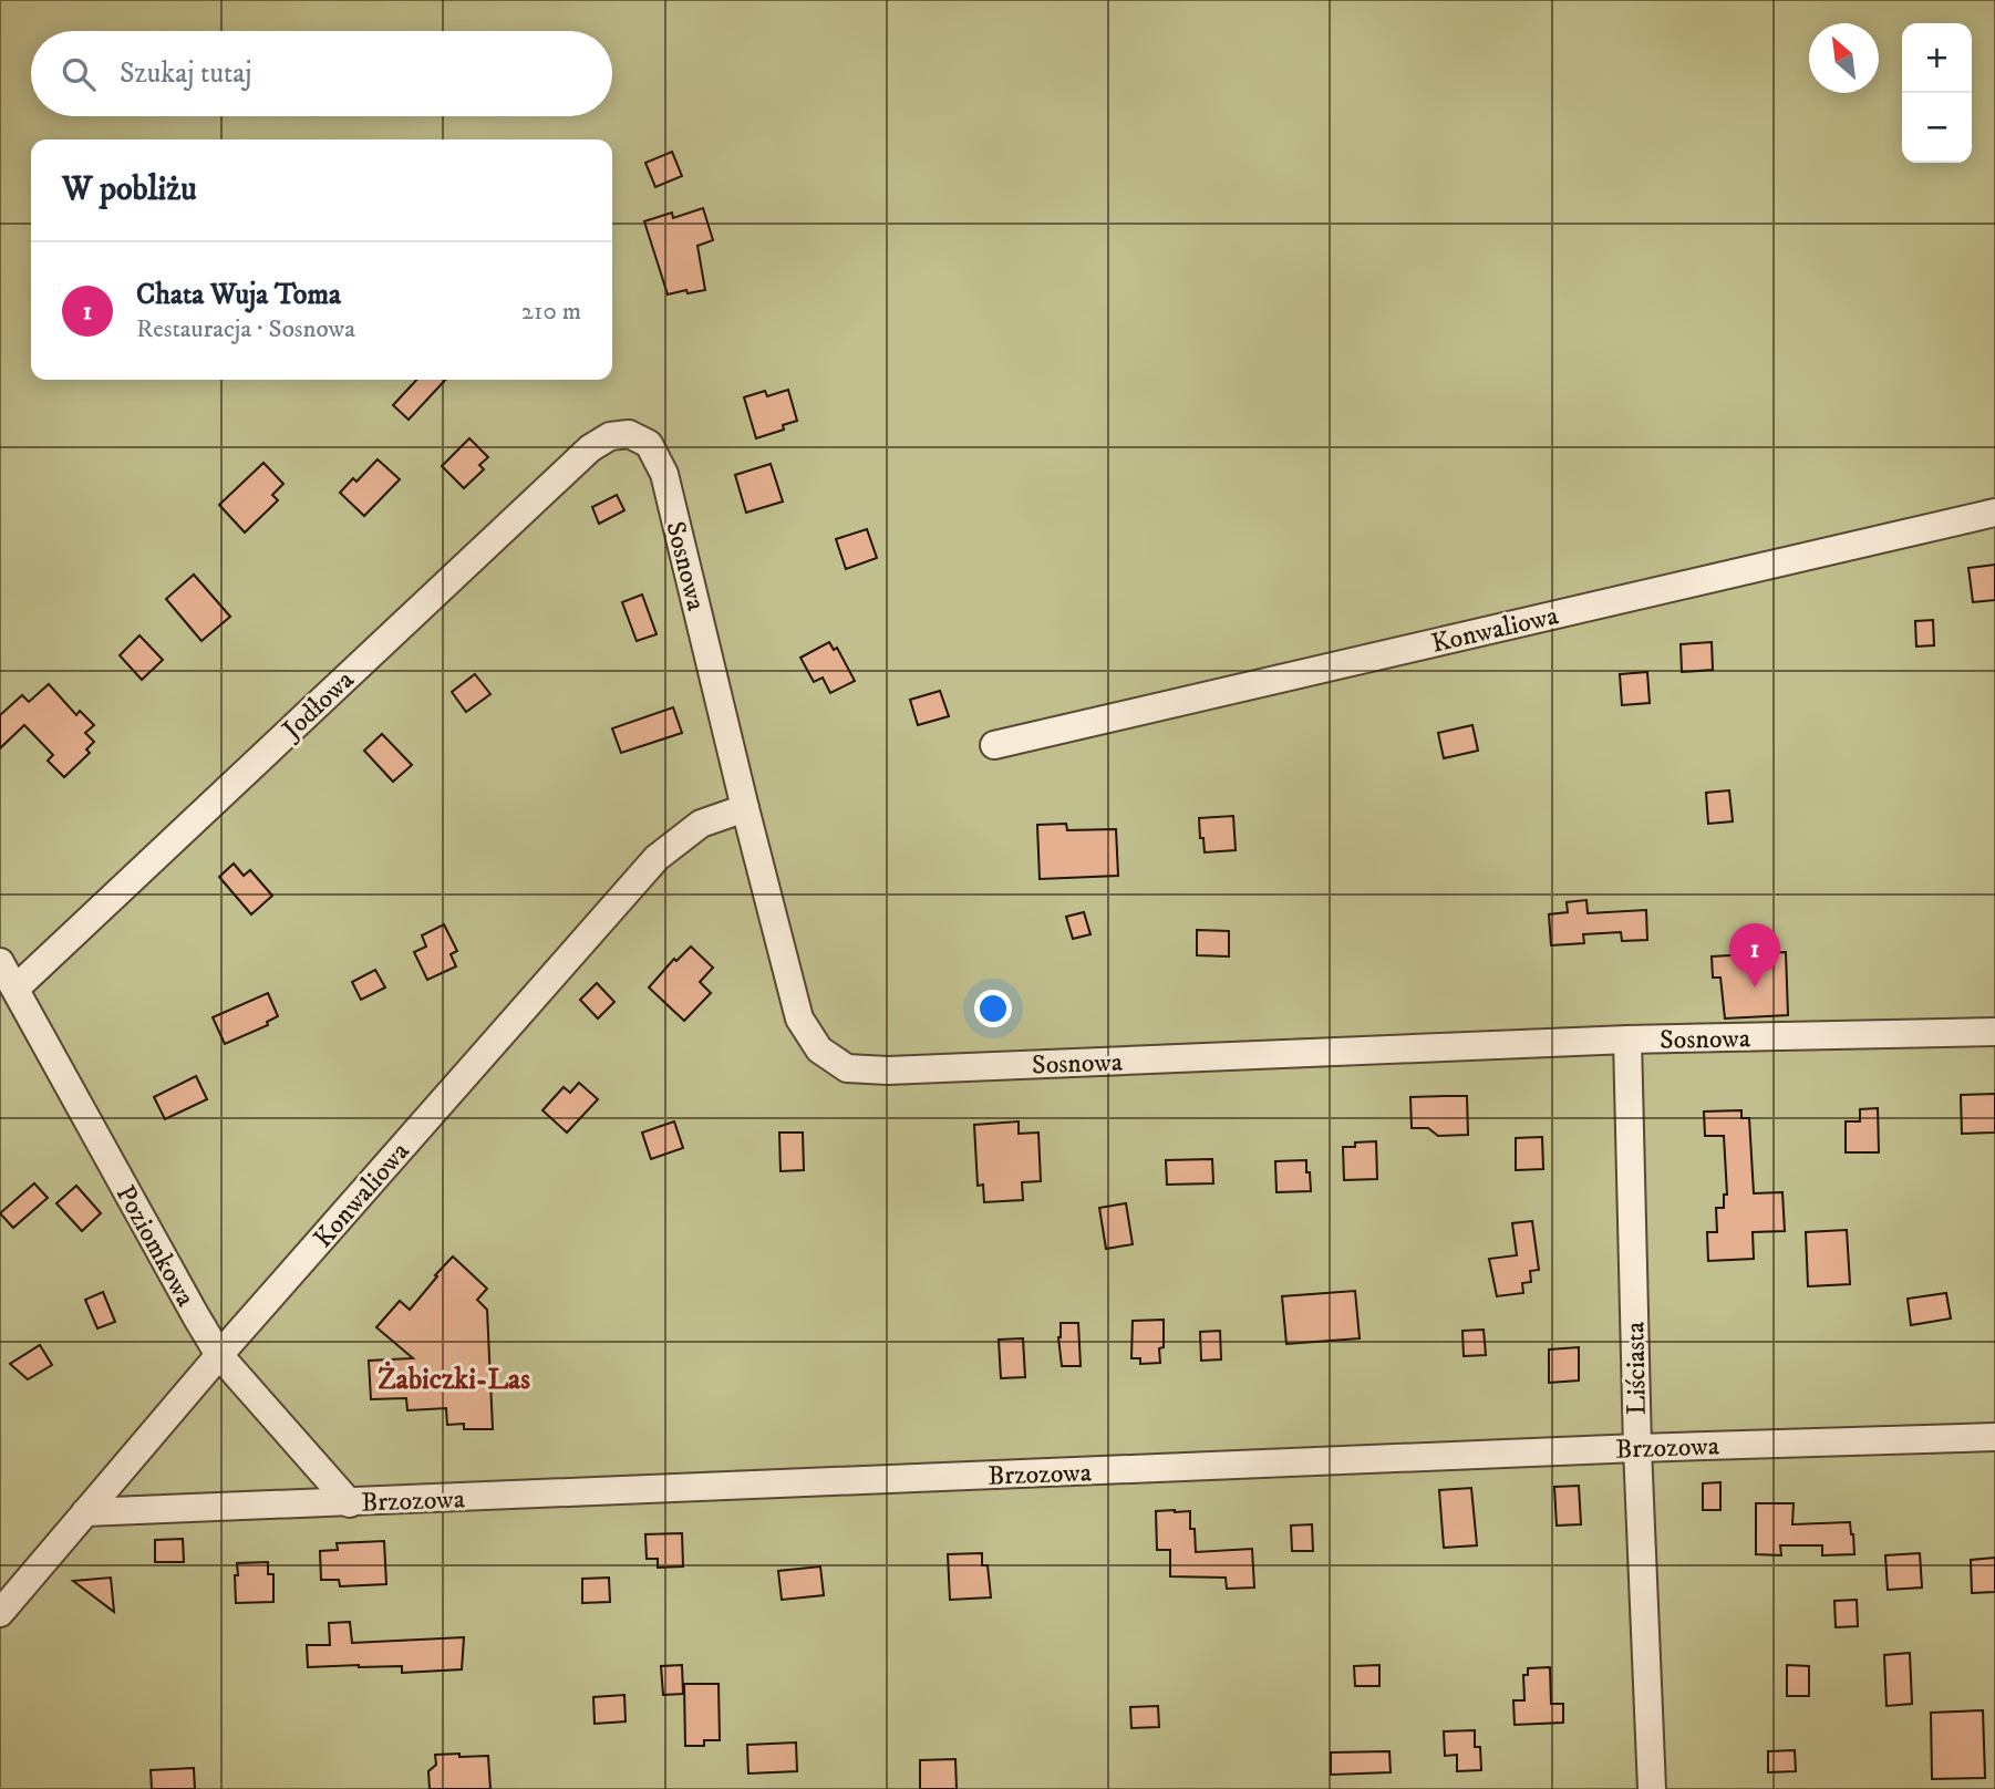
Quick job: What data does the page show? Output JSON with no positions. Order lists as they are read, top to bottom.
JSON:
{
  "streets": {
    "street": [
      "Sosnowa",
      "Konwaliowa",
      "Jodłowa",
      "Poziomkowa",
      "Liściasta",
      "Brzozowa"
    ]
  },
  "crossings": [
    ["Sosnowa", "Konwaliowa"],
    ["Sosnowa", "Jodłowa"],
    ["Sosnowa", "Liściasta"],
    ["Konwaliowa", "Poziomkowa"],
    ["Konwaliowa", "Brzozowa"],
    ["Jodłowa", "Poziomkowa"],
    ["Poziomkowa", "Brzozowa"],
    ["Liściasta", "Brzozowa"]
  ],
  "districts": ["Żabiczki-Las"],
  "north": "top left",
  "page": {
    "map_buttons": ["+", "−"],
    "search": "Szukaj tutaj",
    "heading": "W pobliżu",
    "list": [
      {
        "mark": "1",
        "name": "Chata Wuja Toma",
        "note": "Restauracja · Sosnowa",
        "value": "210 m"
      }
    ],
    "pins": "1"
  }
}
